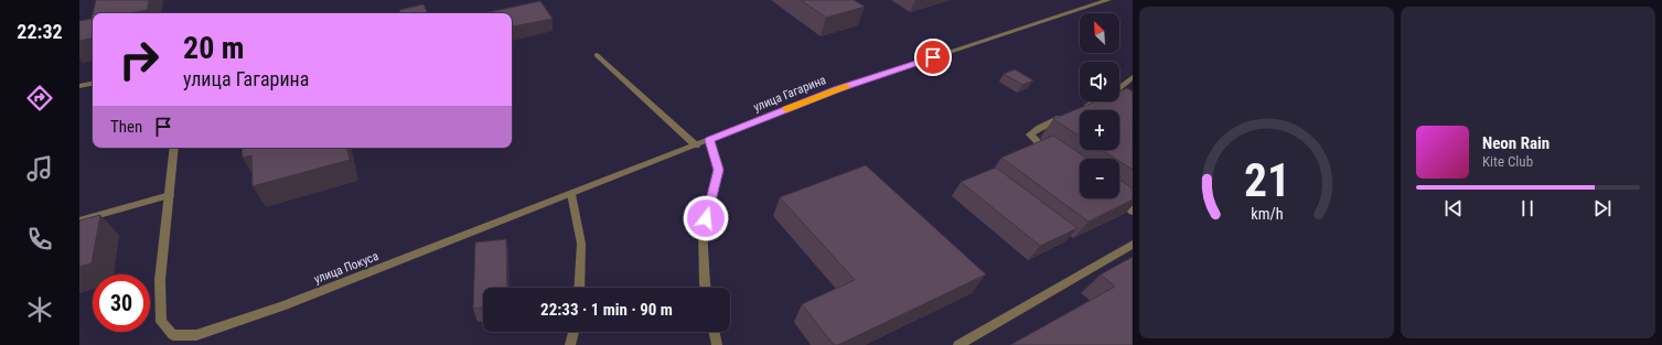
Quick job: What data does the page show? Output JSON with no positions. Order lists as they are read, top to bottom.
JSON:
{
  "streets": {
    "street": ["улица Гагарина", "улица Покуса"]
  },
  "crossings": [
    ["улица Гагарина", "улица Покуса"]
  ],
  "north": "top left",
  "page": {
    "tabs": "22:32",
    "map_buttons": ["+", "−"],
    "turn": ["20 m", "улица Гагарина"],
    "then": "Then",
    "song": ["Neon Rain", "Kite Club"],
    "limit": "30",
    "trip": "22:33 · 1 min · 90 m",
    "gauge": ["21", "km/h"]
  }
}
